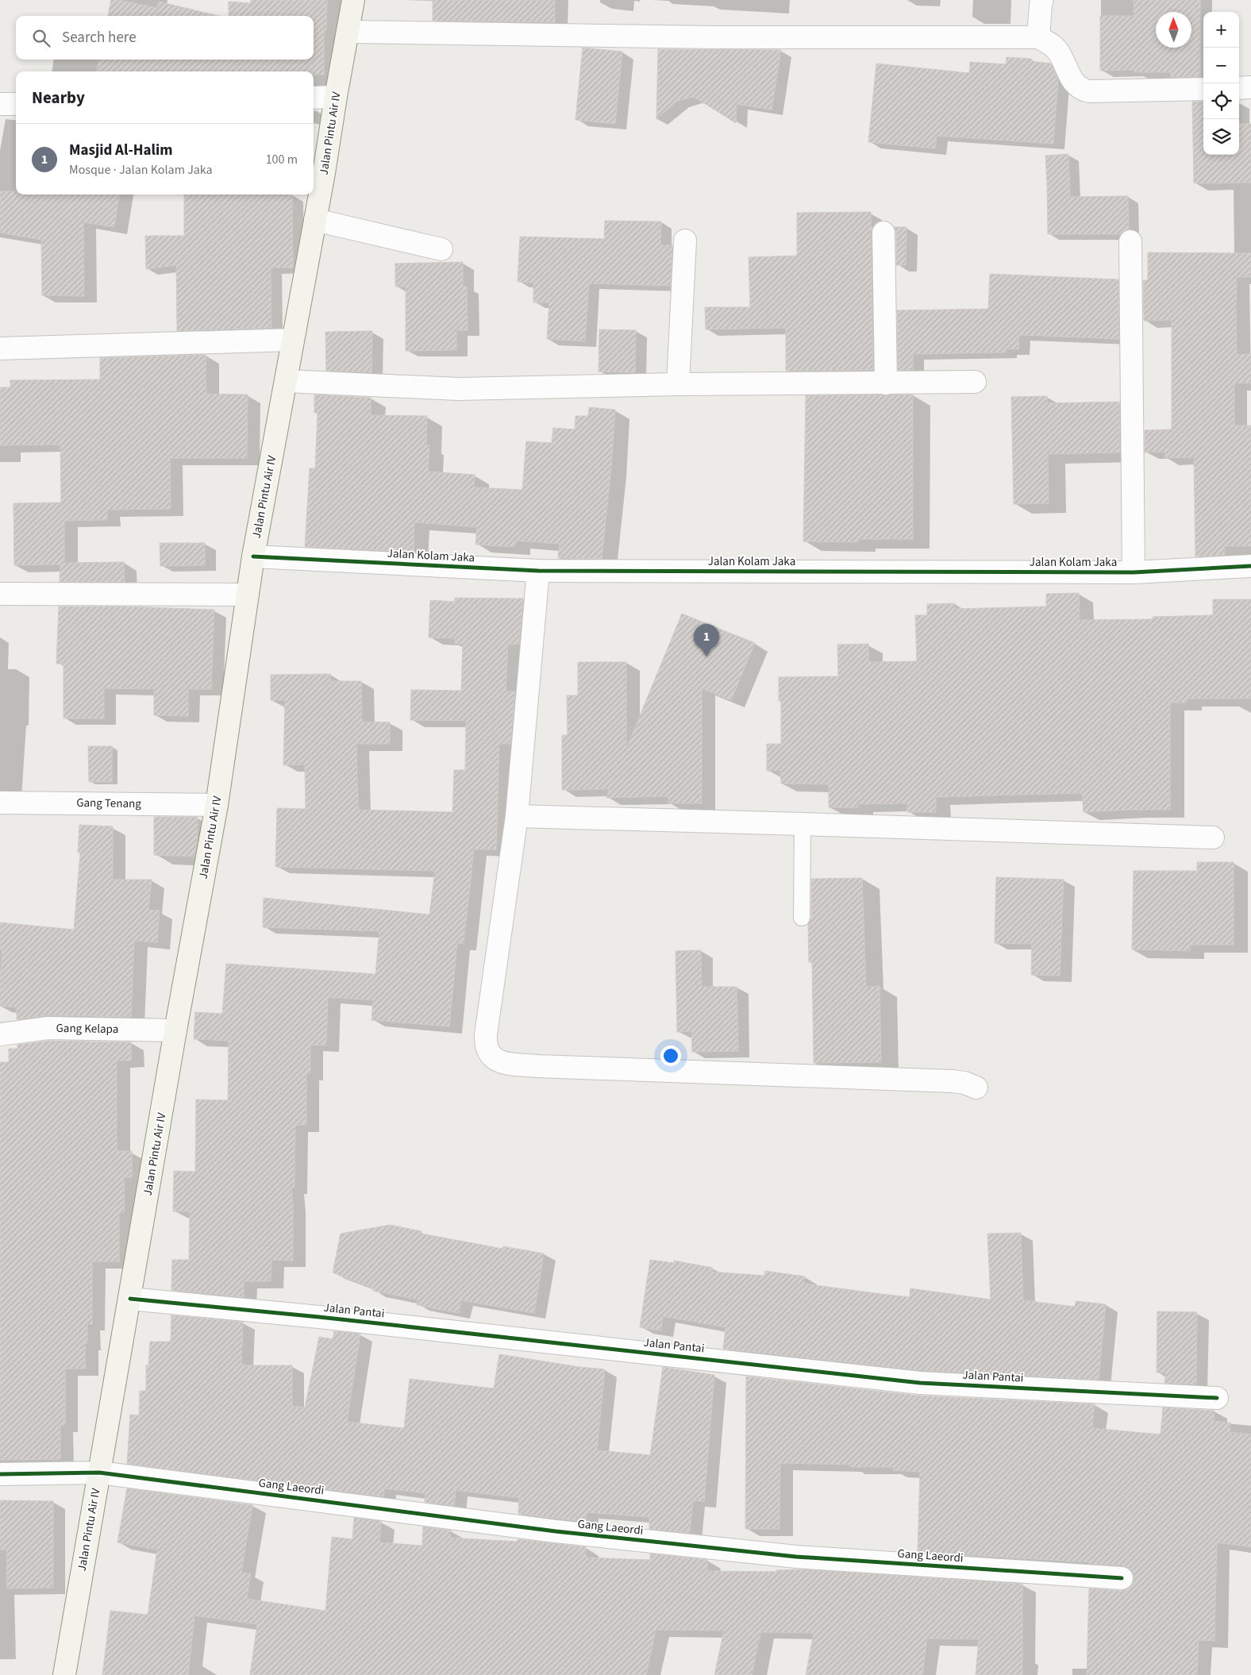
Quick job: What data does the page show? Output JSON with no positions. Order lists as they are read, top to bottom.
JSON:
{
  "streets": {
    "main road": ["Jalan Pintu Air IV"],
    "street": [
      "Jalan Kolam Jaka",
      "Gang Tenang",
      "Gang Kelapa",
      "Jalan Pantai",
      "Gang Laeordi"
    ]
  },
  "crossings": [
    ["Jalan Pintu Air IV", "Jalan Kolam Jaka"],
    ["Jalan Pintu Air IV", "Gang Tenang"],
    ["Jalan Pintu Air IV", "Gang Kelapa"],
    ["Jalan Pintu Air IV", "Jalan Pantai"],
    ["Jalan Pintu Air IV", "Gang Laeordi"]
  ],
  "north": "top",
  "page": {
    "map_buttons": ["+", "−"],
    "search": "Search here",
    "heading": "Nearby",
    "list": [
      {
        "mark": "1",
        "name": "Masjid Al-Halim",
        "note": "Mosque · Jalan Kolam Jaka",
        "value": "100 m"
      }
    ],
    "pins": "1"
  }
}
